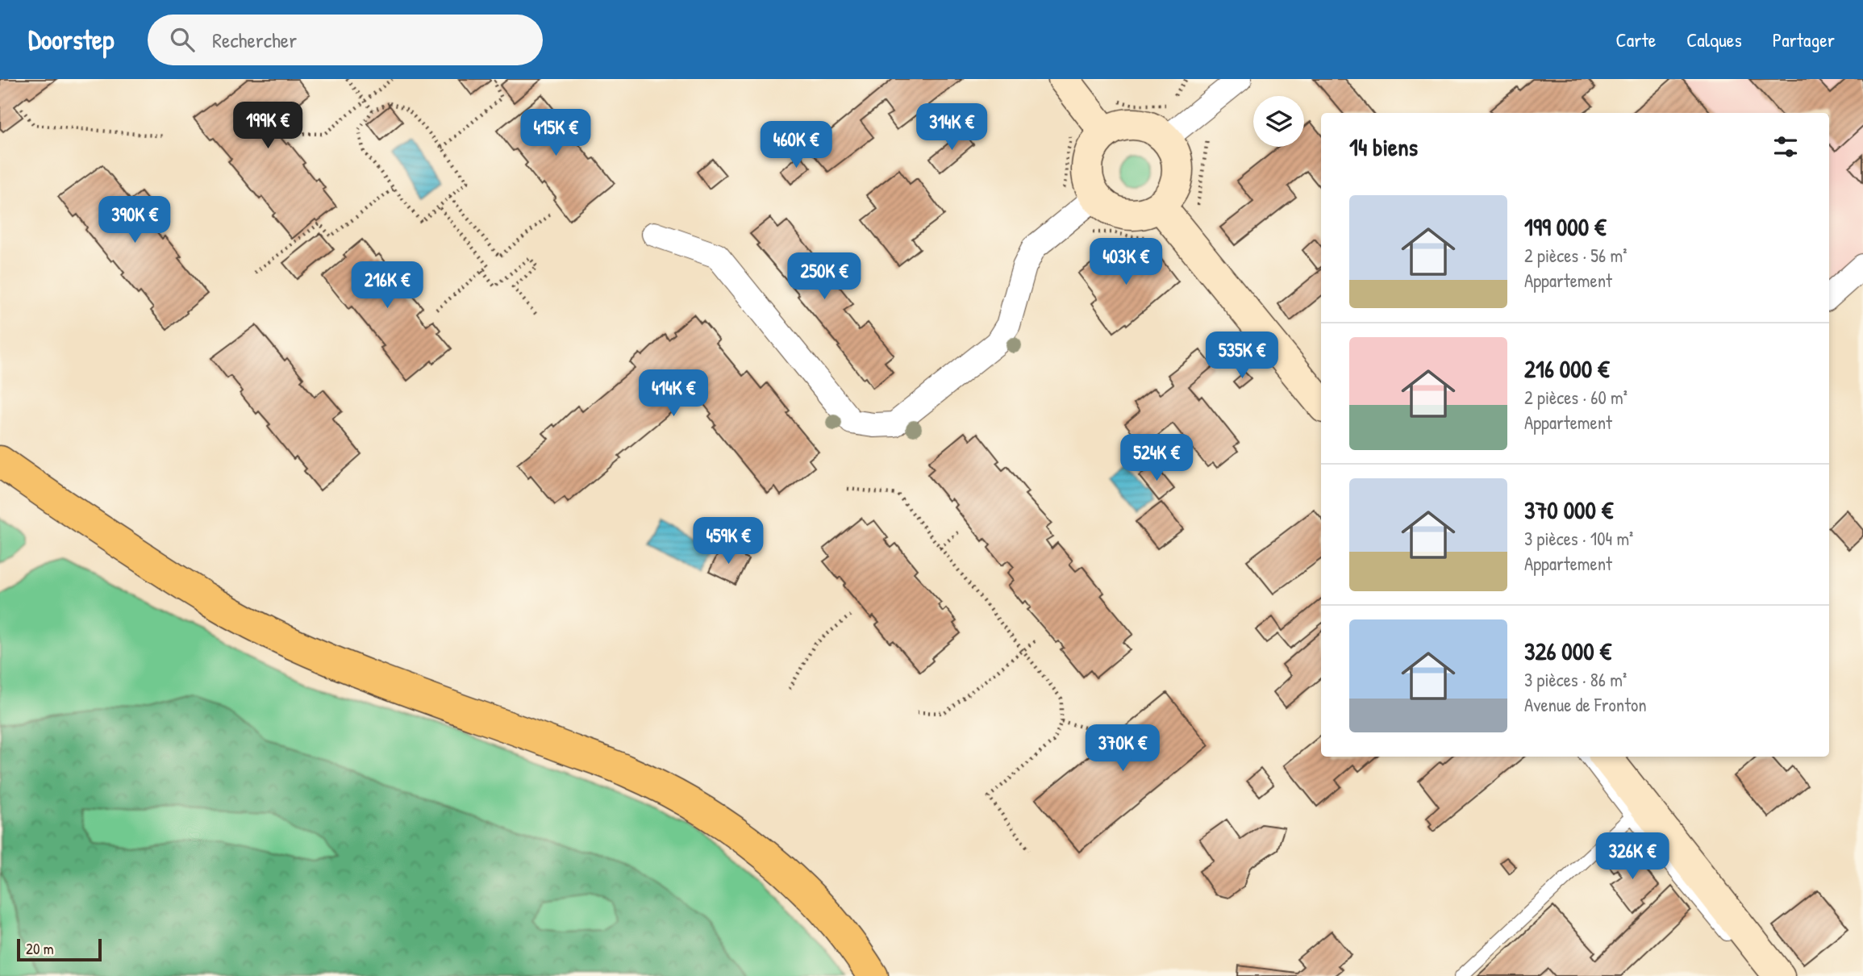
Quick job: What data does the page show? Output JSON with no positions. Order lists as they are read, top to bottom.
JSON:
{
  "scale_bar": "20 m",
  "page": {
    "header": "Doorstep",
    "search": "Rechercher",
    "nav": ["Carte", "Calques", "Partager"],
    "price": [
      "199K €",
      "314K €",
      "415K €",
      "460K €",
      "390K €",
      "403K €",
      "250K €",
      "216K €",
      "535K €",
      "414K €",
      "524K €",
      "459K €",
      "370K €",
      "326K €"
    ],
    "heading": "14 biens",
    "list": [
      {
        "name": "199 000 €",
        "note": "2 pièces · 56 m² · Appartement"
      },
      {
        "name": "216 000 €",
        "note": "2 pièces · 60 m² · Appartement"
      },
      {
        "name": "370 000 €",
        "note": "3 pièces · 104 m² · Appartement"
      },
      {
        "name": "326 000 €",
        "note": "3 pièces · 86 m² · Avenue de Fronton"
      }
    ],
    "scale": "20 m"
  }
}
